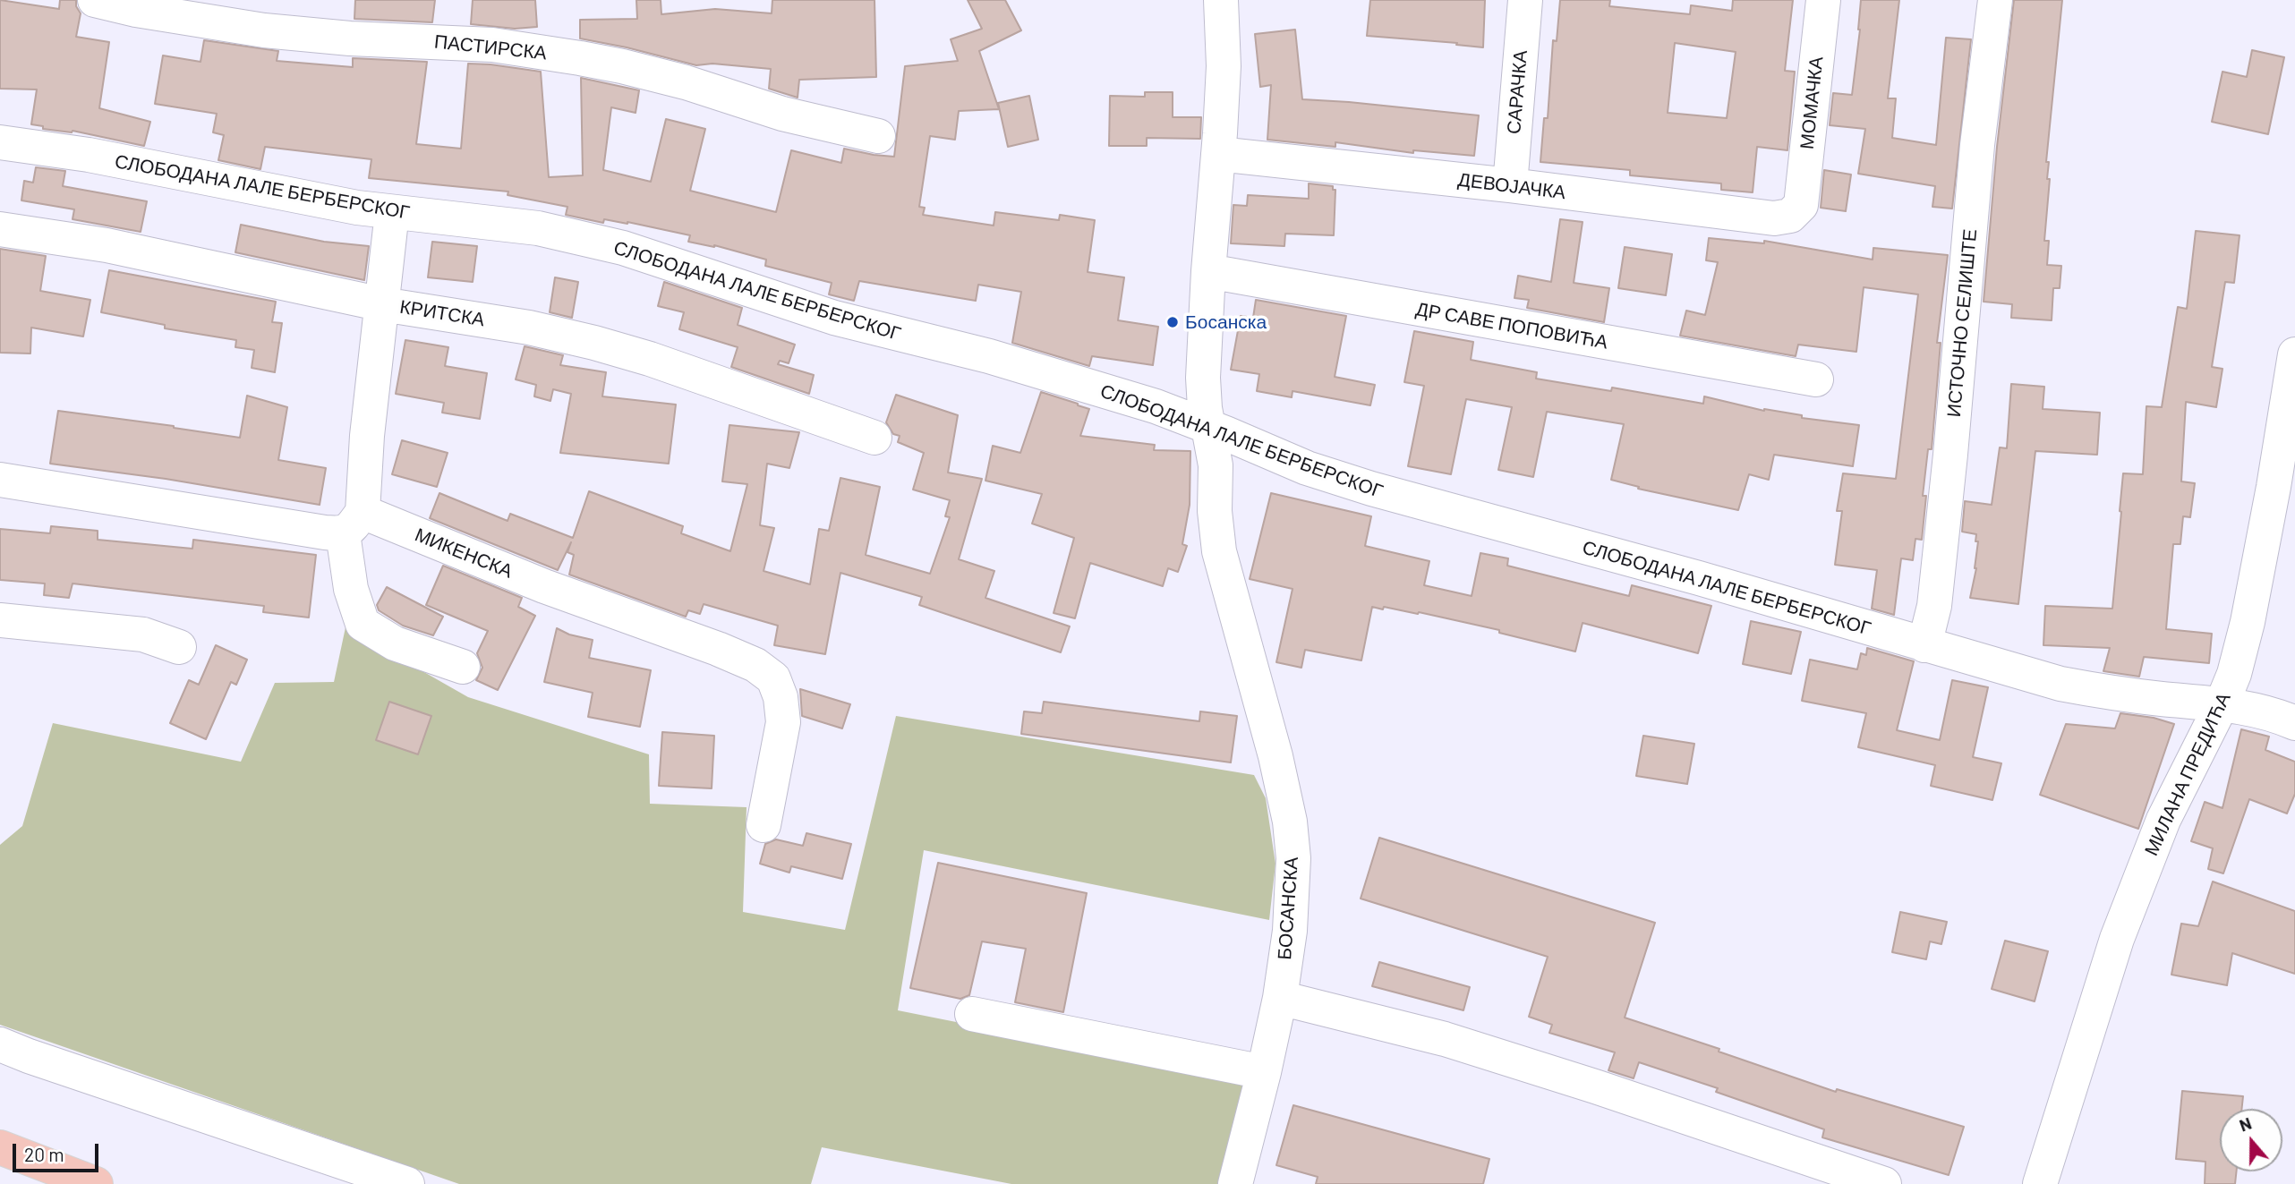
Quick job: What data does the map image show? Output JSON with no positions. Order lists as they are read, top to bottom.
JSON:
{
  "streets": {
    "street": [
      "ПАСТИРСКА",
      "САРАЧКА",
      "МОМАЧКА",
      "ДЕВОЈАЧКА",
      "СЛОБОДАНА ЛАЛЕ БЕРБЕРСКОГ",
      "КРИТСКА",
      "ИСТОЧНО СЕЛИШТЕ",
      "ДР САВЕ ПОПОВИЋА",
      "МИКЕНСКА",
      "МИЛАНА ПРЕДИЋА",
      "БОСАНСКА"
    ]
  },
  "crossings": [
    ["САРАЧКА", "ДЕВОЈАЧКА"],
    ["МОМАЧКА", "ДЕВОЈАЧКА"],
    ["ДЕВОЈАЧКА", "БОСАНСКА"],
    ["СЛОБОДАНА ЛАЛЕ БЕРБЕРСКОГ", "ИСТОЧНО СЕЛИШТЕ"],
    ["СЛОБОДАНА ЛАЛЕ БЕРБЕРСКОГ", "МИЛАНА ПРЕДИЋА"],
    ["СЛОБОДАНА ЛАЛЕ БЕРБЕРСКОГ", "БОСАНСКА"],
    ["ДР САВЕ ПОПОВИЋА", "БОСАНСКА"]
  ],
  "places": ["Босанска"],
  "scale_bar": "20 m",
  "north": "top"
}
